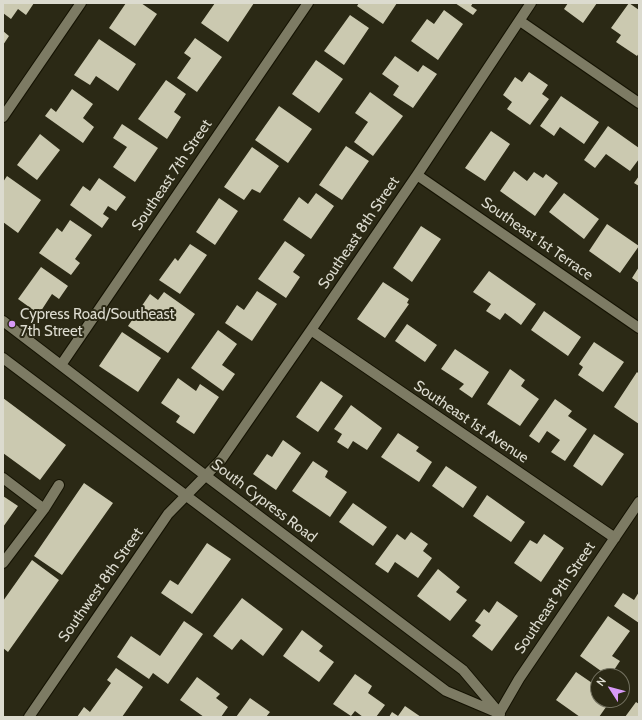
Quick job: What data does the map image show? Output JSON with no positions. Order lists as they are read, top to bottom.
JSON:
{
  "streets": {
    "street": [
      "Southeast 7th Street",
      "Southeast 8th Street",
      "Southeast 1st Terrace",
      "Southeast 1st Avenue",
      "South Cypress Road",
      "Southwest 8th Street",
      "Southeast 9th Street"
    ]
  },
  "crossings": [
    ["Southeast 7th Street", "South Cypress Road"],
    ["Southeast 8th Street", "Southeast 1st Terrace"],
    ["Southeast 8th Street", "Southeast 1st Avenue"],
    ["Southeast 8th Street", "South Cypress Road"],
    ["Southeast 8th Street", "Southwest 8th Street"],
    ["Southeast 1st Avenue", "Southeast 9th Street"],
    ["South Cypress Road", "Southwest 8th Street"],
    ["South Cypress Road", "Southeast 9th Street"]
  ],
  "places": ["Cypress Road/Southeast 7th Street"],
  "north": "top left"
}
